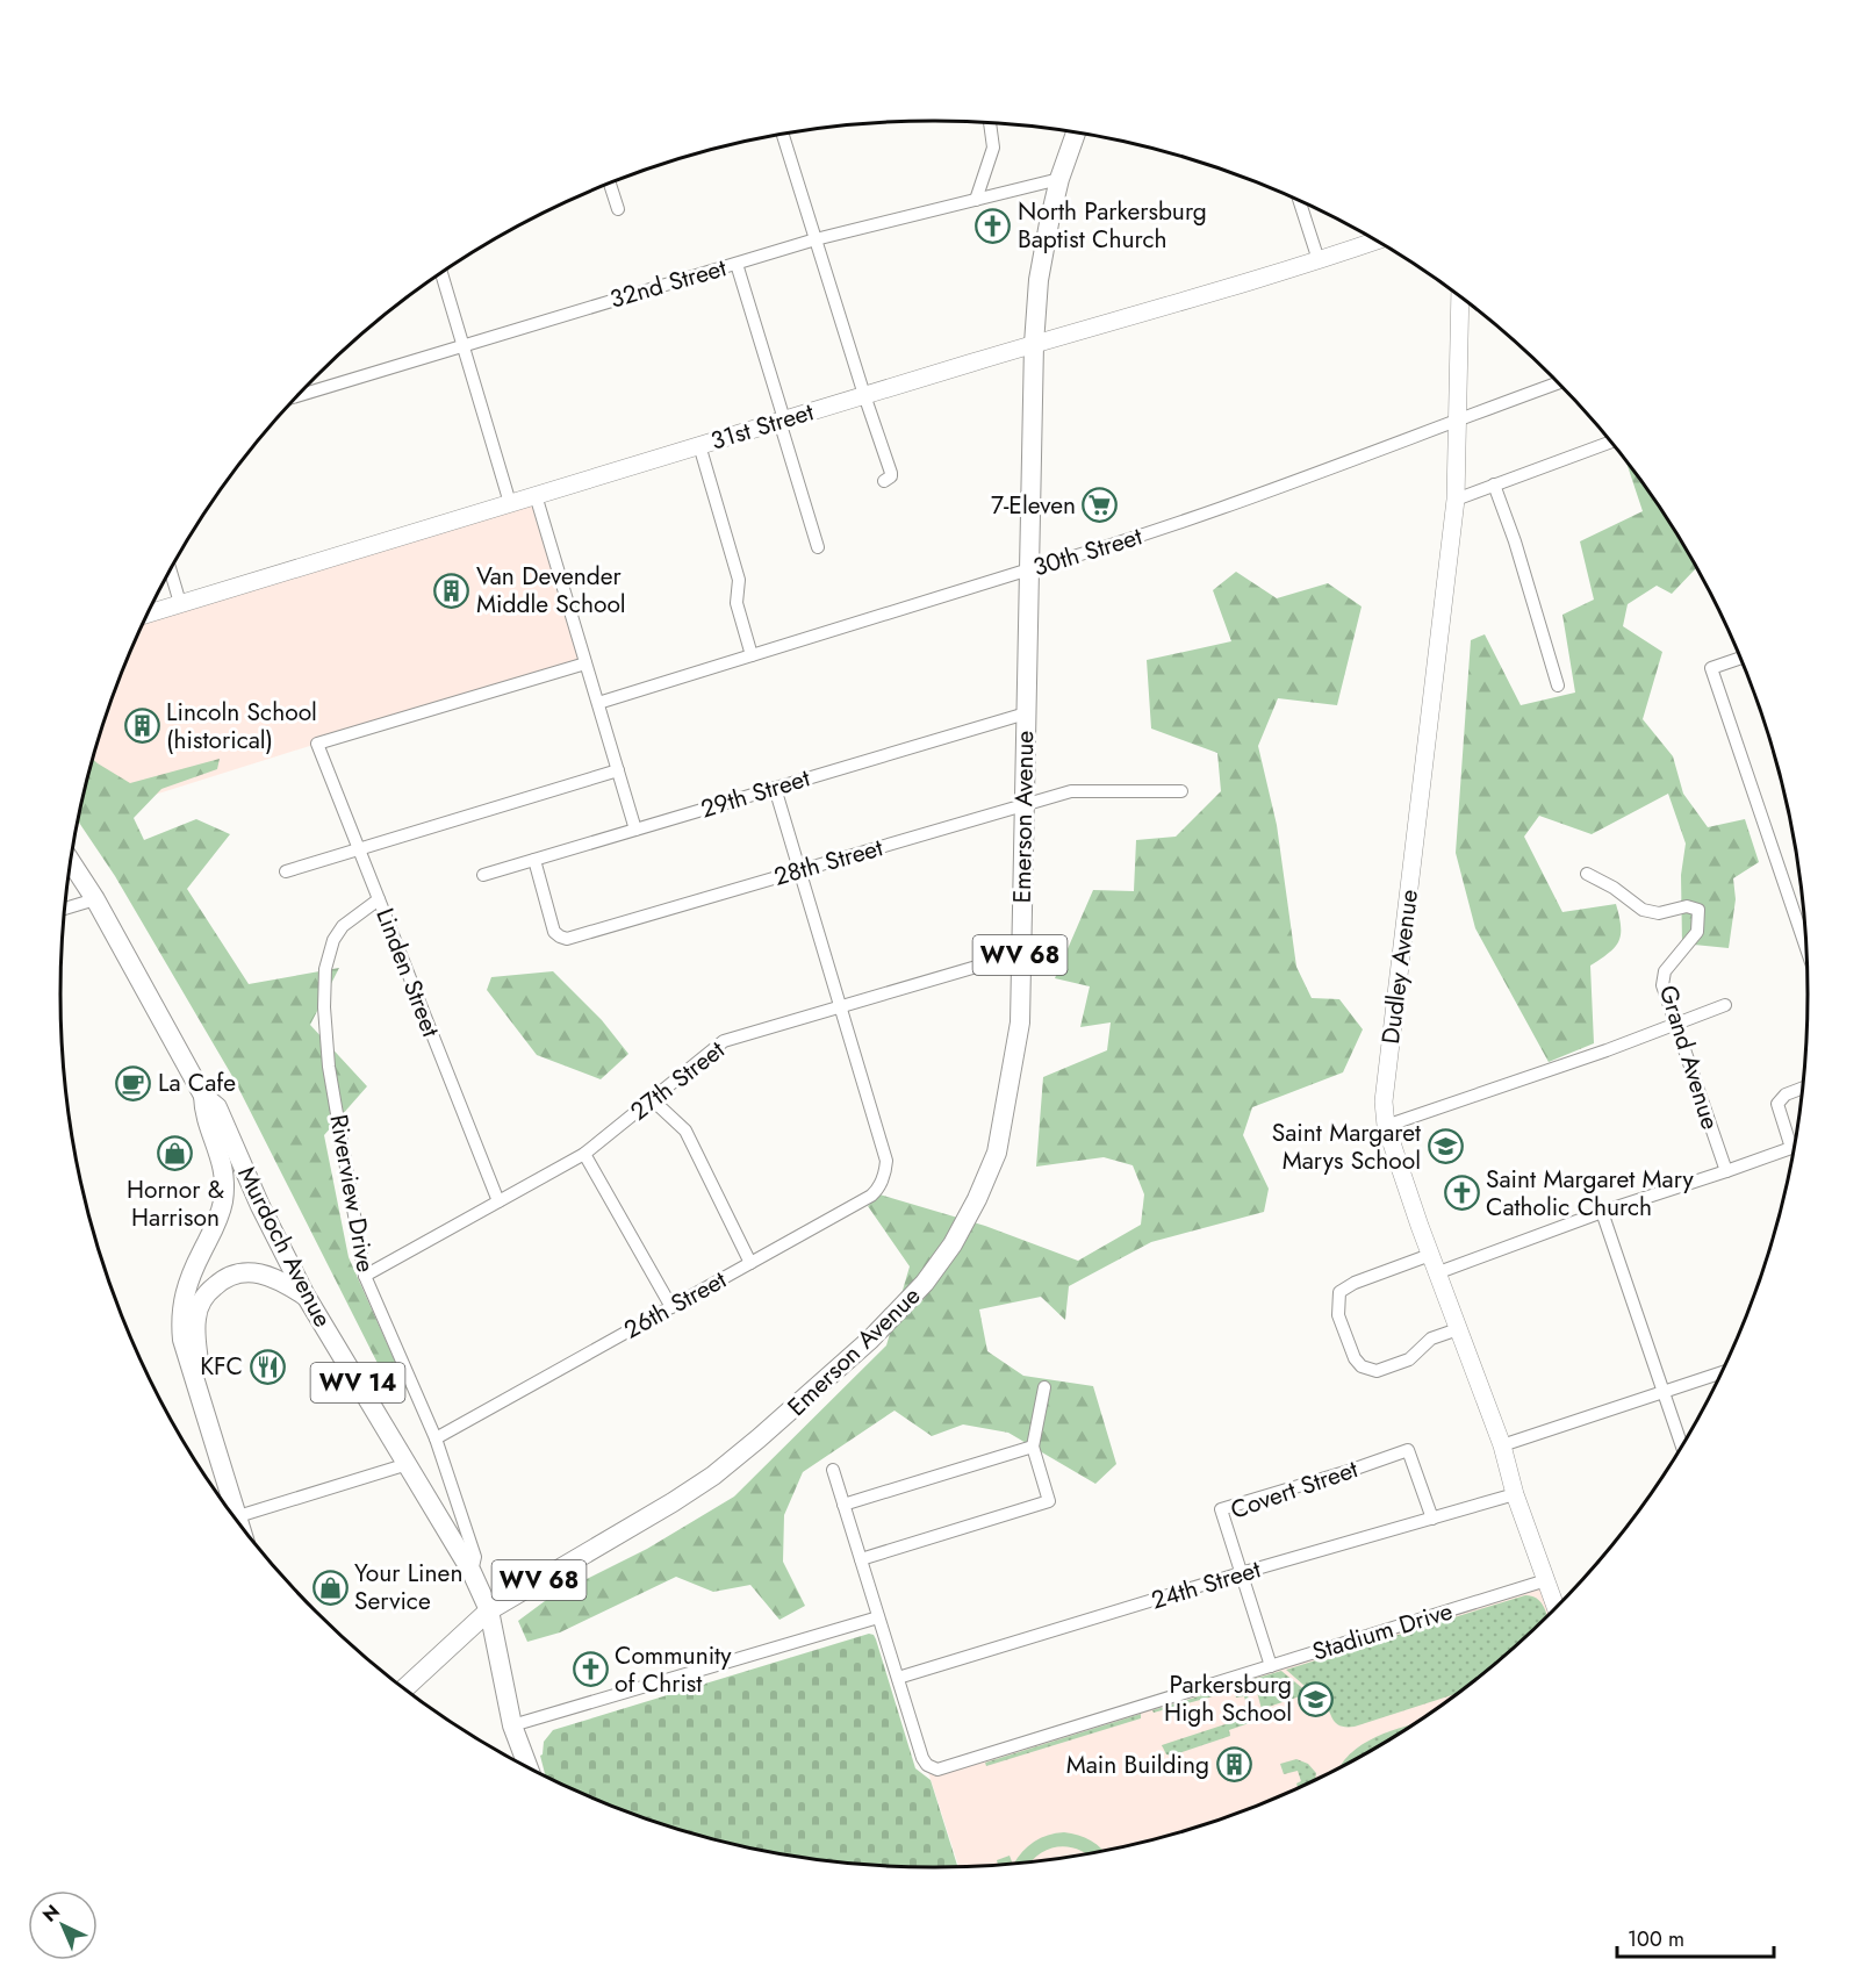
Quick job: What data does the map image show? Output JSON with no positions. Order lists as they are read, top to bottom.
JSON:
{
  "streets": {
    "main road": [
      "Emerson Avenue",
      "WV 68",
      "Murdoch Avenue",
      "WV 14"
    ],
    "street": [
      "32nd Street",
      "31st Street",
      "30th Street",
      "29th Street",
      "28th Street",
      "Dudley Avenue",
      "Linden Street",
      "Grand Avenue",
      "27th Street",
      "Riverview Drive",
      "26th Street",
      "Covert Street",
      "24th Street",
      "Stadium Drive"
    ]
  },
  "crossings": [
    ["32nd Street", "Emerson Avenue"],
    ["31st Street", "Emerson Avenue"],
    ["30th Street", "Emerson Avenue"],
    ["30th Street", "Dudley Avenue"],
    ["29th Street", "Emerson Avenue"],
    ["29th Street", "28th Street"],
    ["Emerson Avenue", "28th Street"],
    ["Emerson Avenue", "WV 68"],
    ["Emerson Avenue", "27th Street"],
    ["Emerson Avenue", "Murdoch Avenue"],
    ["WV 68", "Murdoch Avenue"],
    ["Dudley Avenue", "24th Street"],
    ["Dudley Avenue", "Stadium Drive"],
    ["Linden Street", "27th Street"],
    ["Linden Street", "Riverview Drive"],
    ["27th Street", "Riverview Drive"],
    ["27th Street", "26th Street"],
    ["Riverview Drive", "Murdoch Avenue"],
    ["Riverview Drive", "26th Street"],
    ["Murdoch Avenue", "WV 14"],
    ["Covert Street", "24th Street"],
    ["Covert Street", "Stadium Drive"],
    ["24th Street", "Stadium Drive"]
  ],
  "places": {
    "church": ["North Parkersburg Baptist Church", "Saint Margaret Mary Catholic Church", "Community of Christ"],
    "supermarket": ["7-Eleven"],
    "building": ["Van Devender Middle School", "Lincoln School (historical)", "Main Building"],
    "cafe": ["La Cafe"],
    "school or university": ["Saint Margaret Marys School", "Parkersburg High School"],
    "shop": ["Hornor & Harrison", "Your Linen Service"],
    "restaurant": ["KFC"]
  },
  "scale_bar": "100 m",
  "north": "top left"
}
